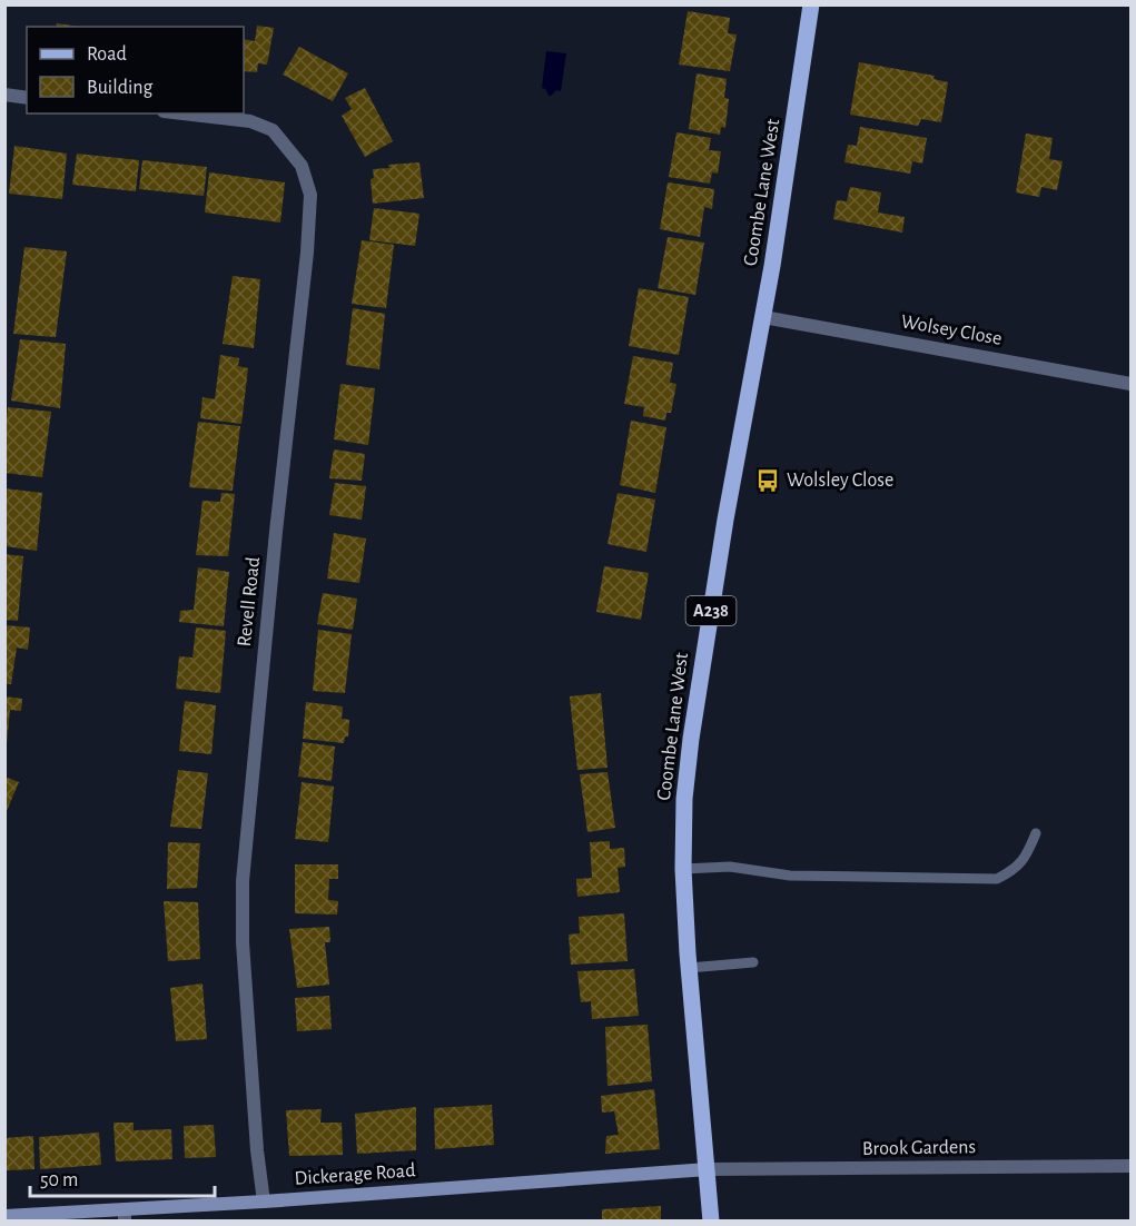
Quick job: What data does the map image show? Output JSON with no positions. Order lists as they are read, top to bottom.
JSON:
{
  "streets": {
    "main road": ["Coombe Lane West", "A238"],
    "street": [
      "Wolsey Close",
      "Revell Road",
      "Brook Gardens",
      "Dickerage Road"
    ]
  },
  "crossings": [
    ["Coombe Lane West", "Wolsey Close"],
    ["Coombe Lane West", "Brook Gardens"],
    ["Coombe Lane West", "Dickerage Road"],
    ["Revell Road", "Dickerage Road"],
    ["Brook Gardens", "Dickerage Road"]
  ],
  "places": {
    "bus stop": ["Wolsley Close"]
  },
  "legend": ["Road", "Building"],
  "scale_bar": "50 m"
}
